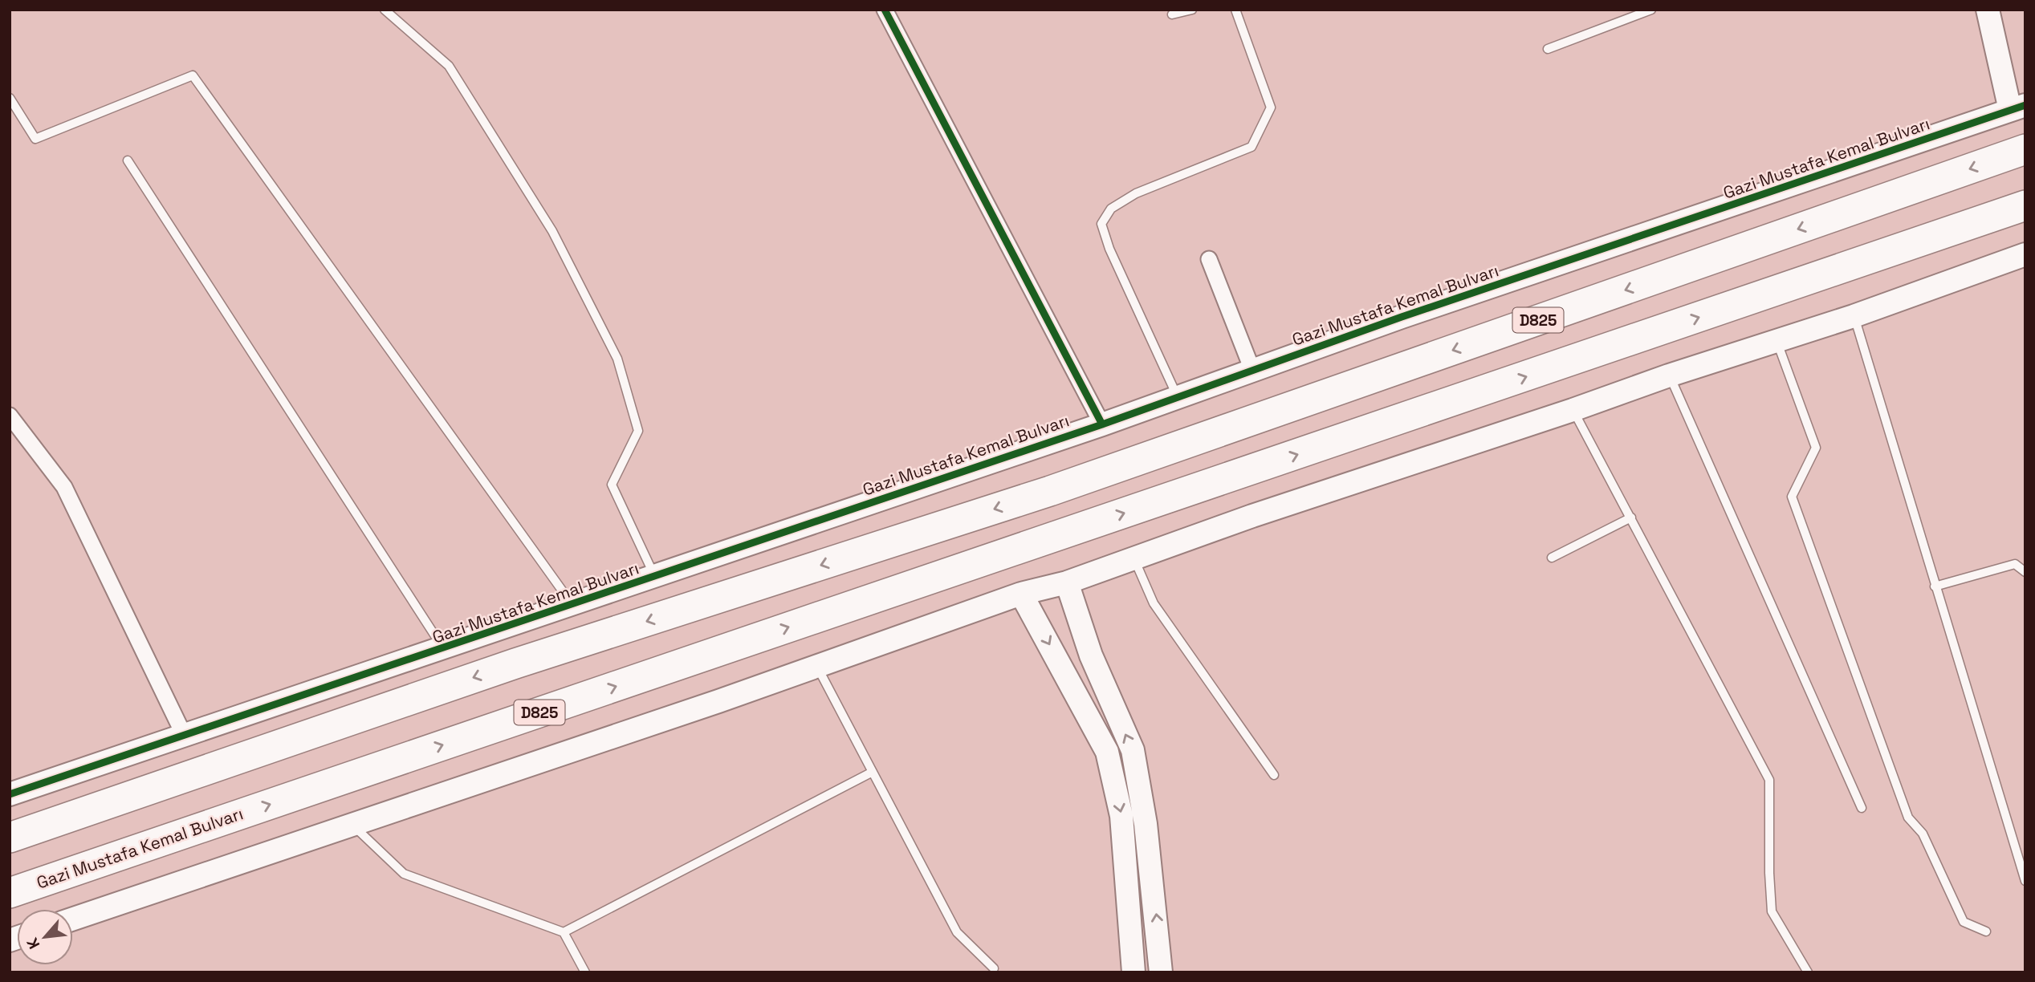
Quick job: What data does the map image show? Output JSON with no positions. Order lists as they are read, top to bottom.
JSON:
{
  "streets": {
    "highway": ["Gazi Mustafa Kemal Bulvarı", "D825"]
  },
  "north": "bottom left"
}
